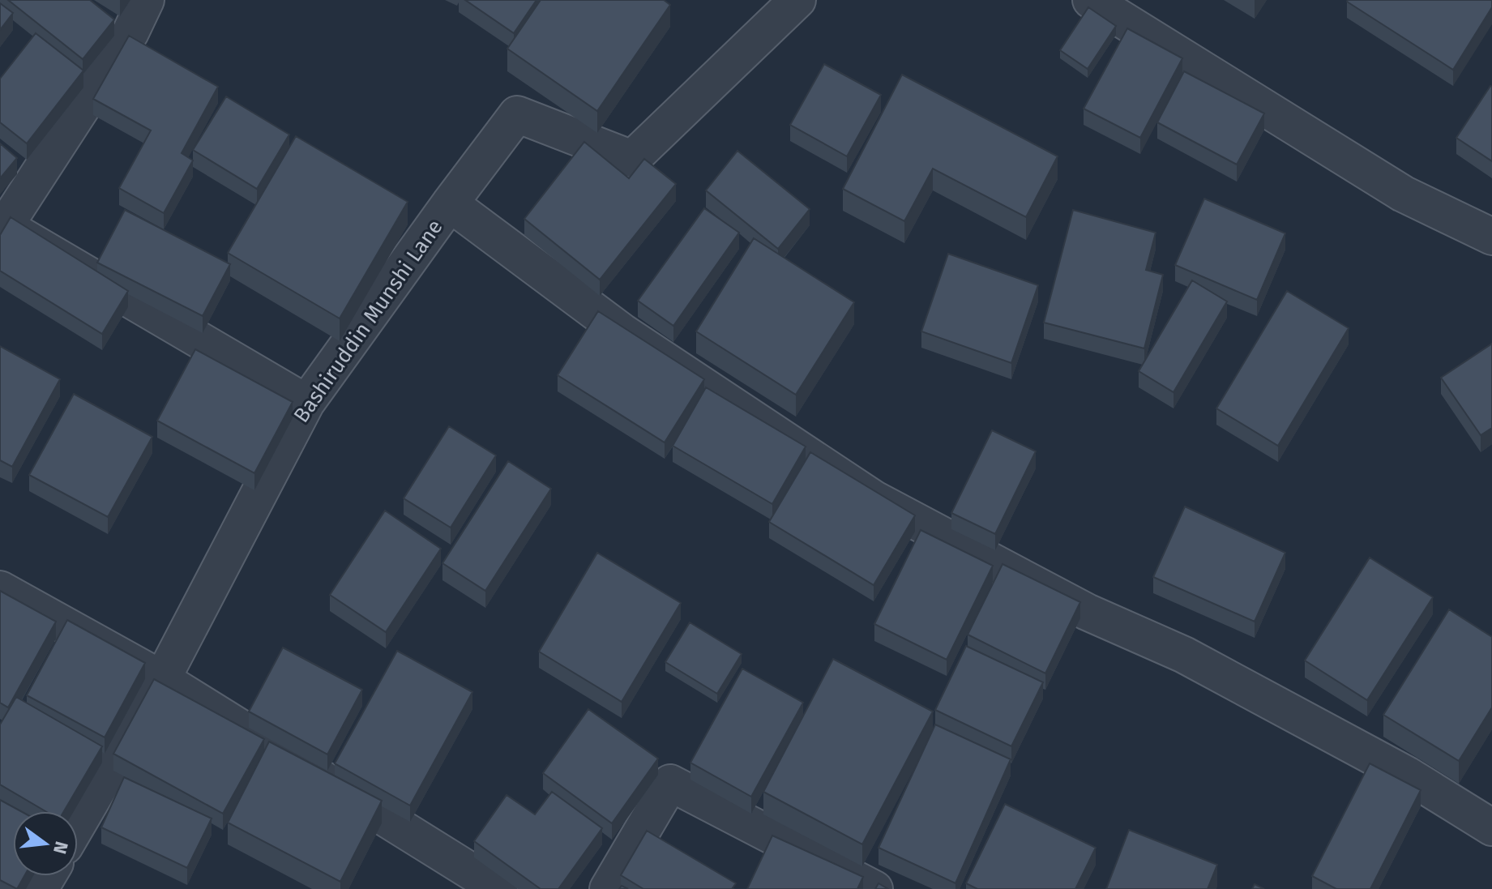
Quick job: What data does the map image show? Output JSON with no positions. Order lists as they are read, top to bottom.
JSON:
{
  "streets": {
    "lane": ["Bashiruddin Munshi Lane"]
  },
  "north": "right"
}
